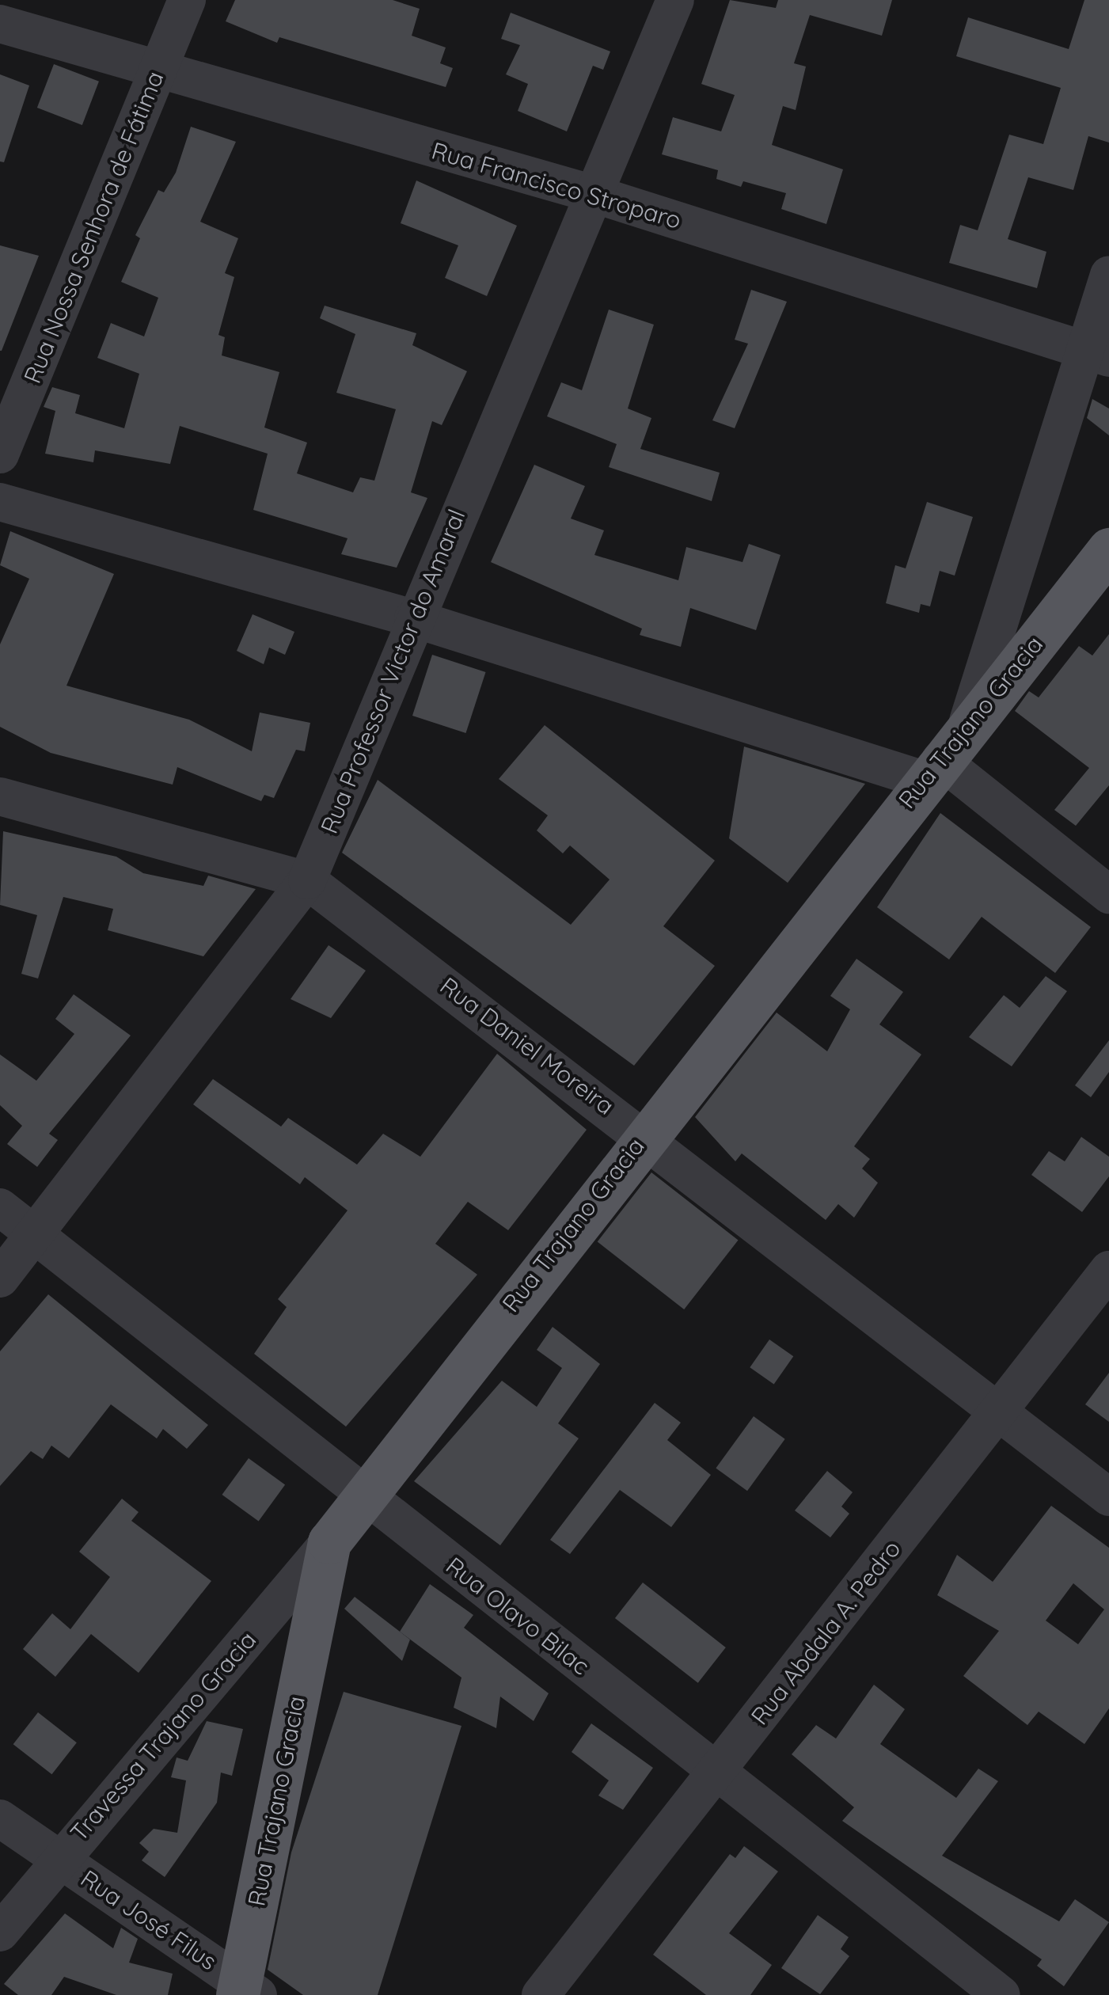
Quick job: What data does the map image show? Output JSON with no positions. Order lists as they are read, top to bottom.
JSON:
{
  "streets": {
    "main road": ["Rua Trajano Gracia"],
    "street": [
      "Rua Francisco Stroparo",
      "Rua Nossa Senhora de Fátima",
      "Rua Professor Victor do Amaral",
      "Rua Daniel Moreira",
      "Rua Olavo Bilac",
      "Rua Abdala A. Pedro",
      "Travessa Trajano Gracia",
      "Rua José Filus"
    ]
  },
  "crossings": [
    ["Rua Francisco Stroparo", "Rua Nossa Senhora de Fátima"],
    ["Rua Francisco Stroparo", "Rua Professor Victor do Amaral"],
    ["Rua Professor Victor do Amaral", "Rua Daniel Moreira"],
    ["Rua Professor Victor do Amaral", "Rua Olavo Bilac"],
    ["Rua Trajano Gracia", "Rua Daniel Moreira"],
    ["Rua Trajano Gracia", "Rua Olavo Bilac"],
    ["Rua Trajano Gracia", "Travessa Trajano Gracia"],
    ["Rua Trajano Gracia", "Rua José Filus"],
    ["Rua Daniel Moreira", "Rua Abdala A. Pedro"],
    ["Rua Olavo Bilac", "Rua Abdala A. Pedro"],
    ["Travessa Trajano Gracia", "Rua José Filus"]
  ]
}
